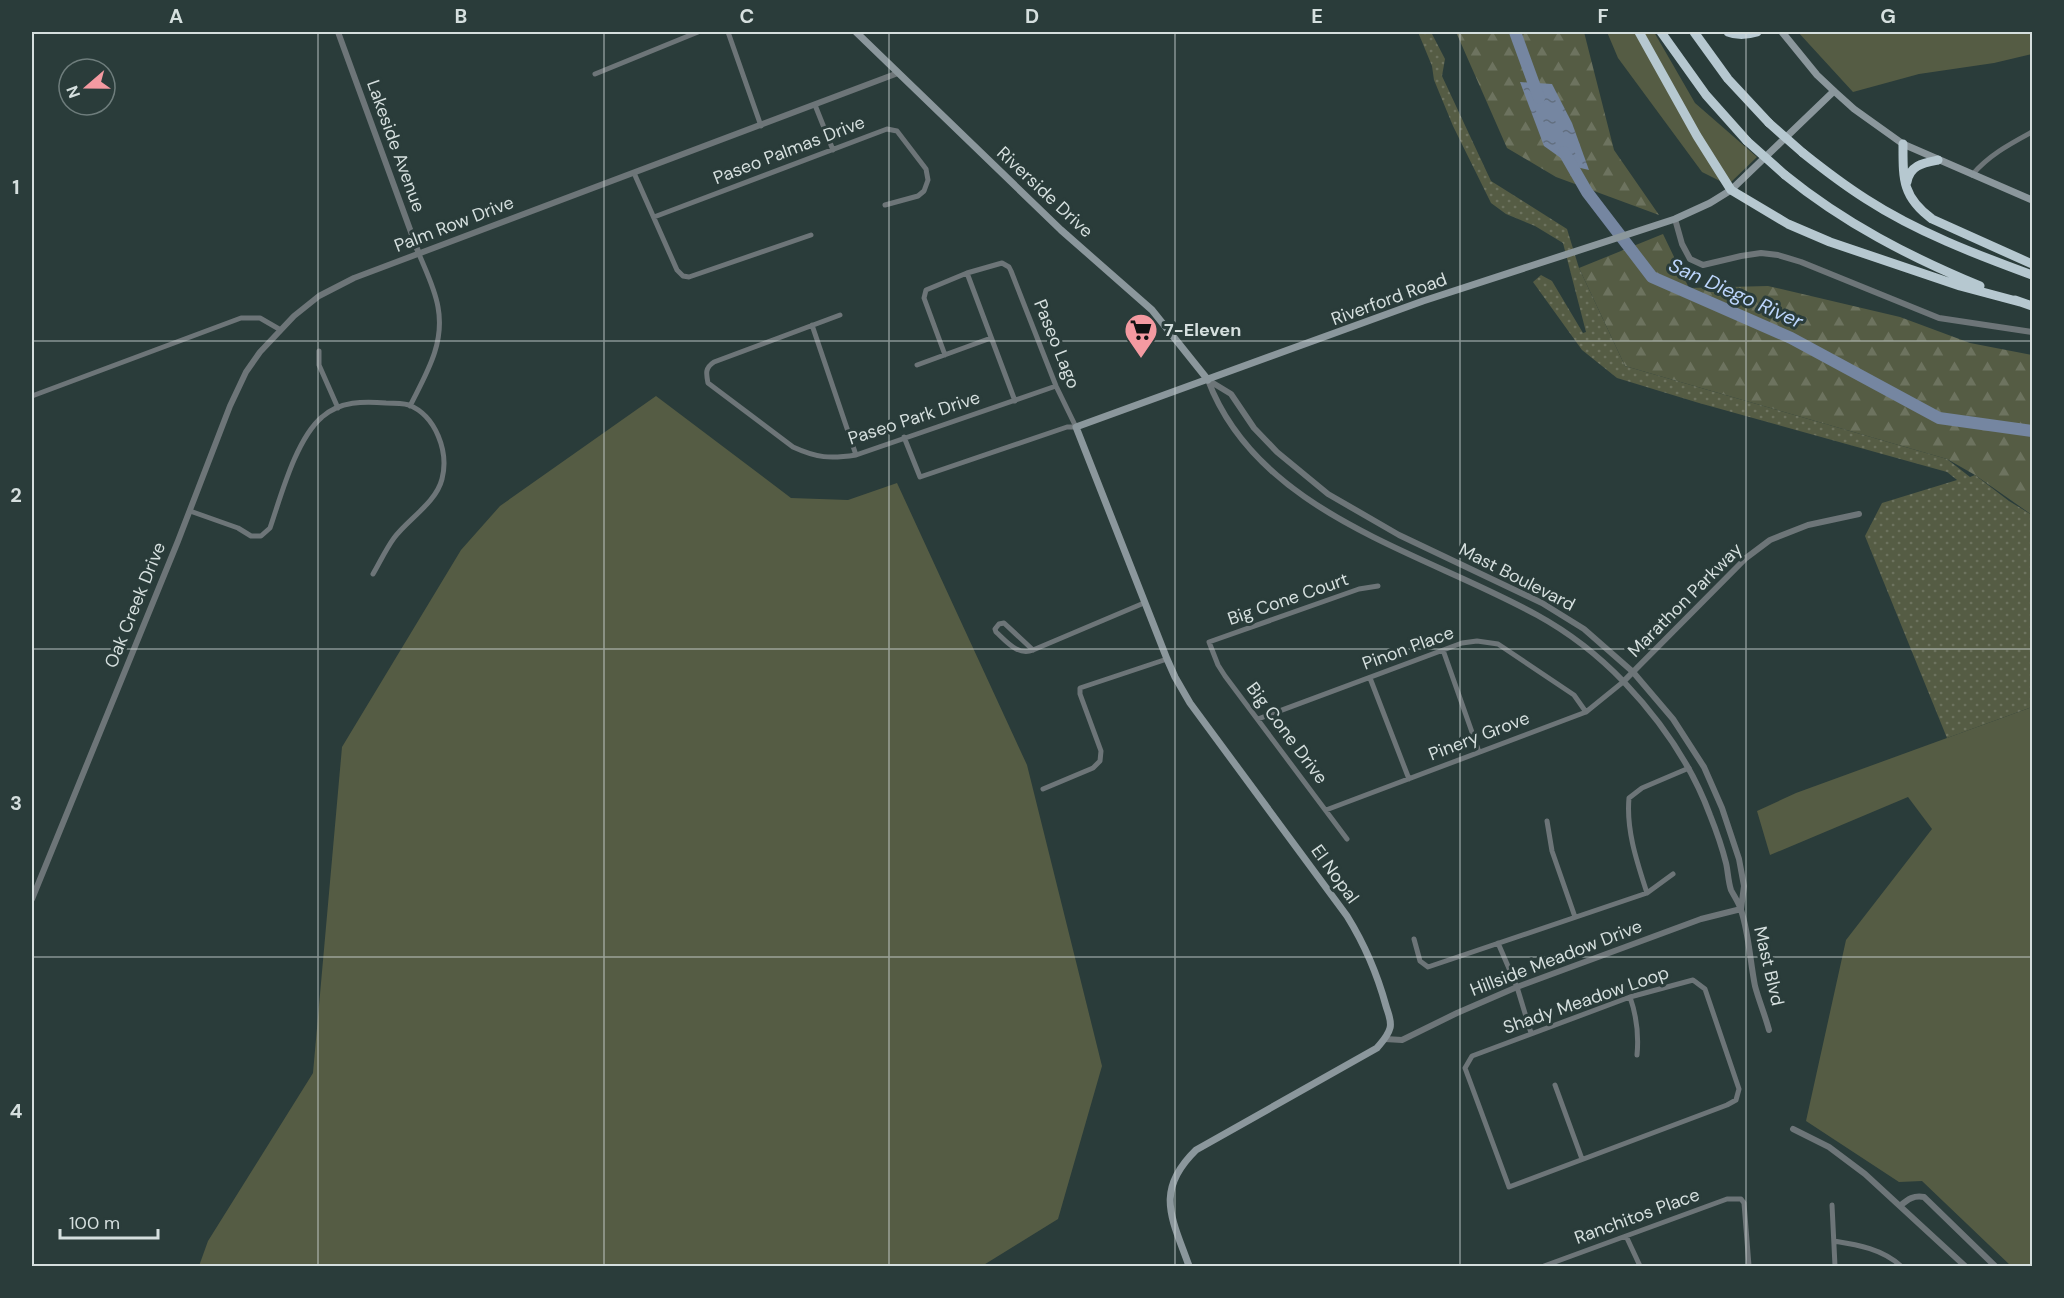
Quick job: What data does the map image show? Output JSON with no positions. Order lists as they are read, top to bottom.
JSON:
{
  "streets": {
    "main road": ["Riverside Drive", "Riverford Road", "El Nopal"],
    "street": [
      "Lakeside Avenue",
      "Paseo Palmas Drive",
      "Palm Row Drive",
      "Paseo Lago",
      "Paseo Park Drive",
      "Mast Boulevard",
      "Big Cone Court",
      "Marathon Parkway",
      "Oak Creek Drive",
      "Pinon Place",
      "Big Cone Drive",
      "Pinery Grove",
      "Hillside Meadow Drive",
      "Mast Blvd",
      "Shady Meadow Loop",
      "Ranchitos Place"
    ]
  },
  "crossings": [
    ["Lakeside Avenue", "Palm Row Drive"],
    ["Riverside Drive", "Palm Row Drive"],
    ["Riverside Drive", "Riverford Road"],
    ["Riverside Drive", "Mast Boulevard"],
    ["Palm Row Drive", "Oak Creek Drive"],
    ["Riverford Road", "Paseo Lago"],
    ["Riverford Road", "Paseo Park Drive"],
    ["Riverford Road", "Mast Boulevard"],
    ["Riverford Road", "El Nopal"],
    ["Paseo Lago", "Paseo Park Drive"],
    ["Paseo Lago", "El Nopal"],
    ["Mast Boulevard", "Marathon Parkway"],
    ["Mast Boulevard", "Pinery Grove"],
    ["Mast Boulevard", "Hillside Meadow Drive"],
    ["Mast Boulevard", "Mast Blvd"],
    ["Big Cone Court", "Big Cone Drive"],
    ["Marathon Parkway", "Pinery Grove"],
    ["Pinon Place", "Big Cone Drive"],
    ["Pinon Place", "Pinery Grove"],
    ["Big Cone Drive", "Pinery Grove"],
    ["El Nopal", "Hillside Meadow Drive"],
    ["Hillside Meadow Drive", "Mast Blvd"]
  ],
  "water": ["San Diego River"],
  "places": {
    "supermarket": ["7-Eleven"]
  },
  "scale_bar": "100 m",
  "north": "left",
  "grid": {
    "columns": [
      "A",
      "B",
      "C",
      "D",
      "E",
      "F",
      "G"
    ],
    "rows": [
      "1",
      "2",
      "3",
      "4"
    ]
  }
}
